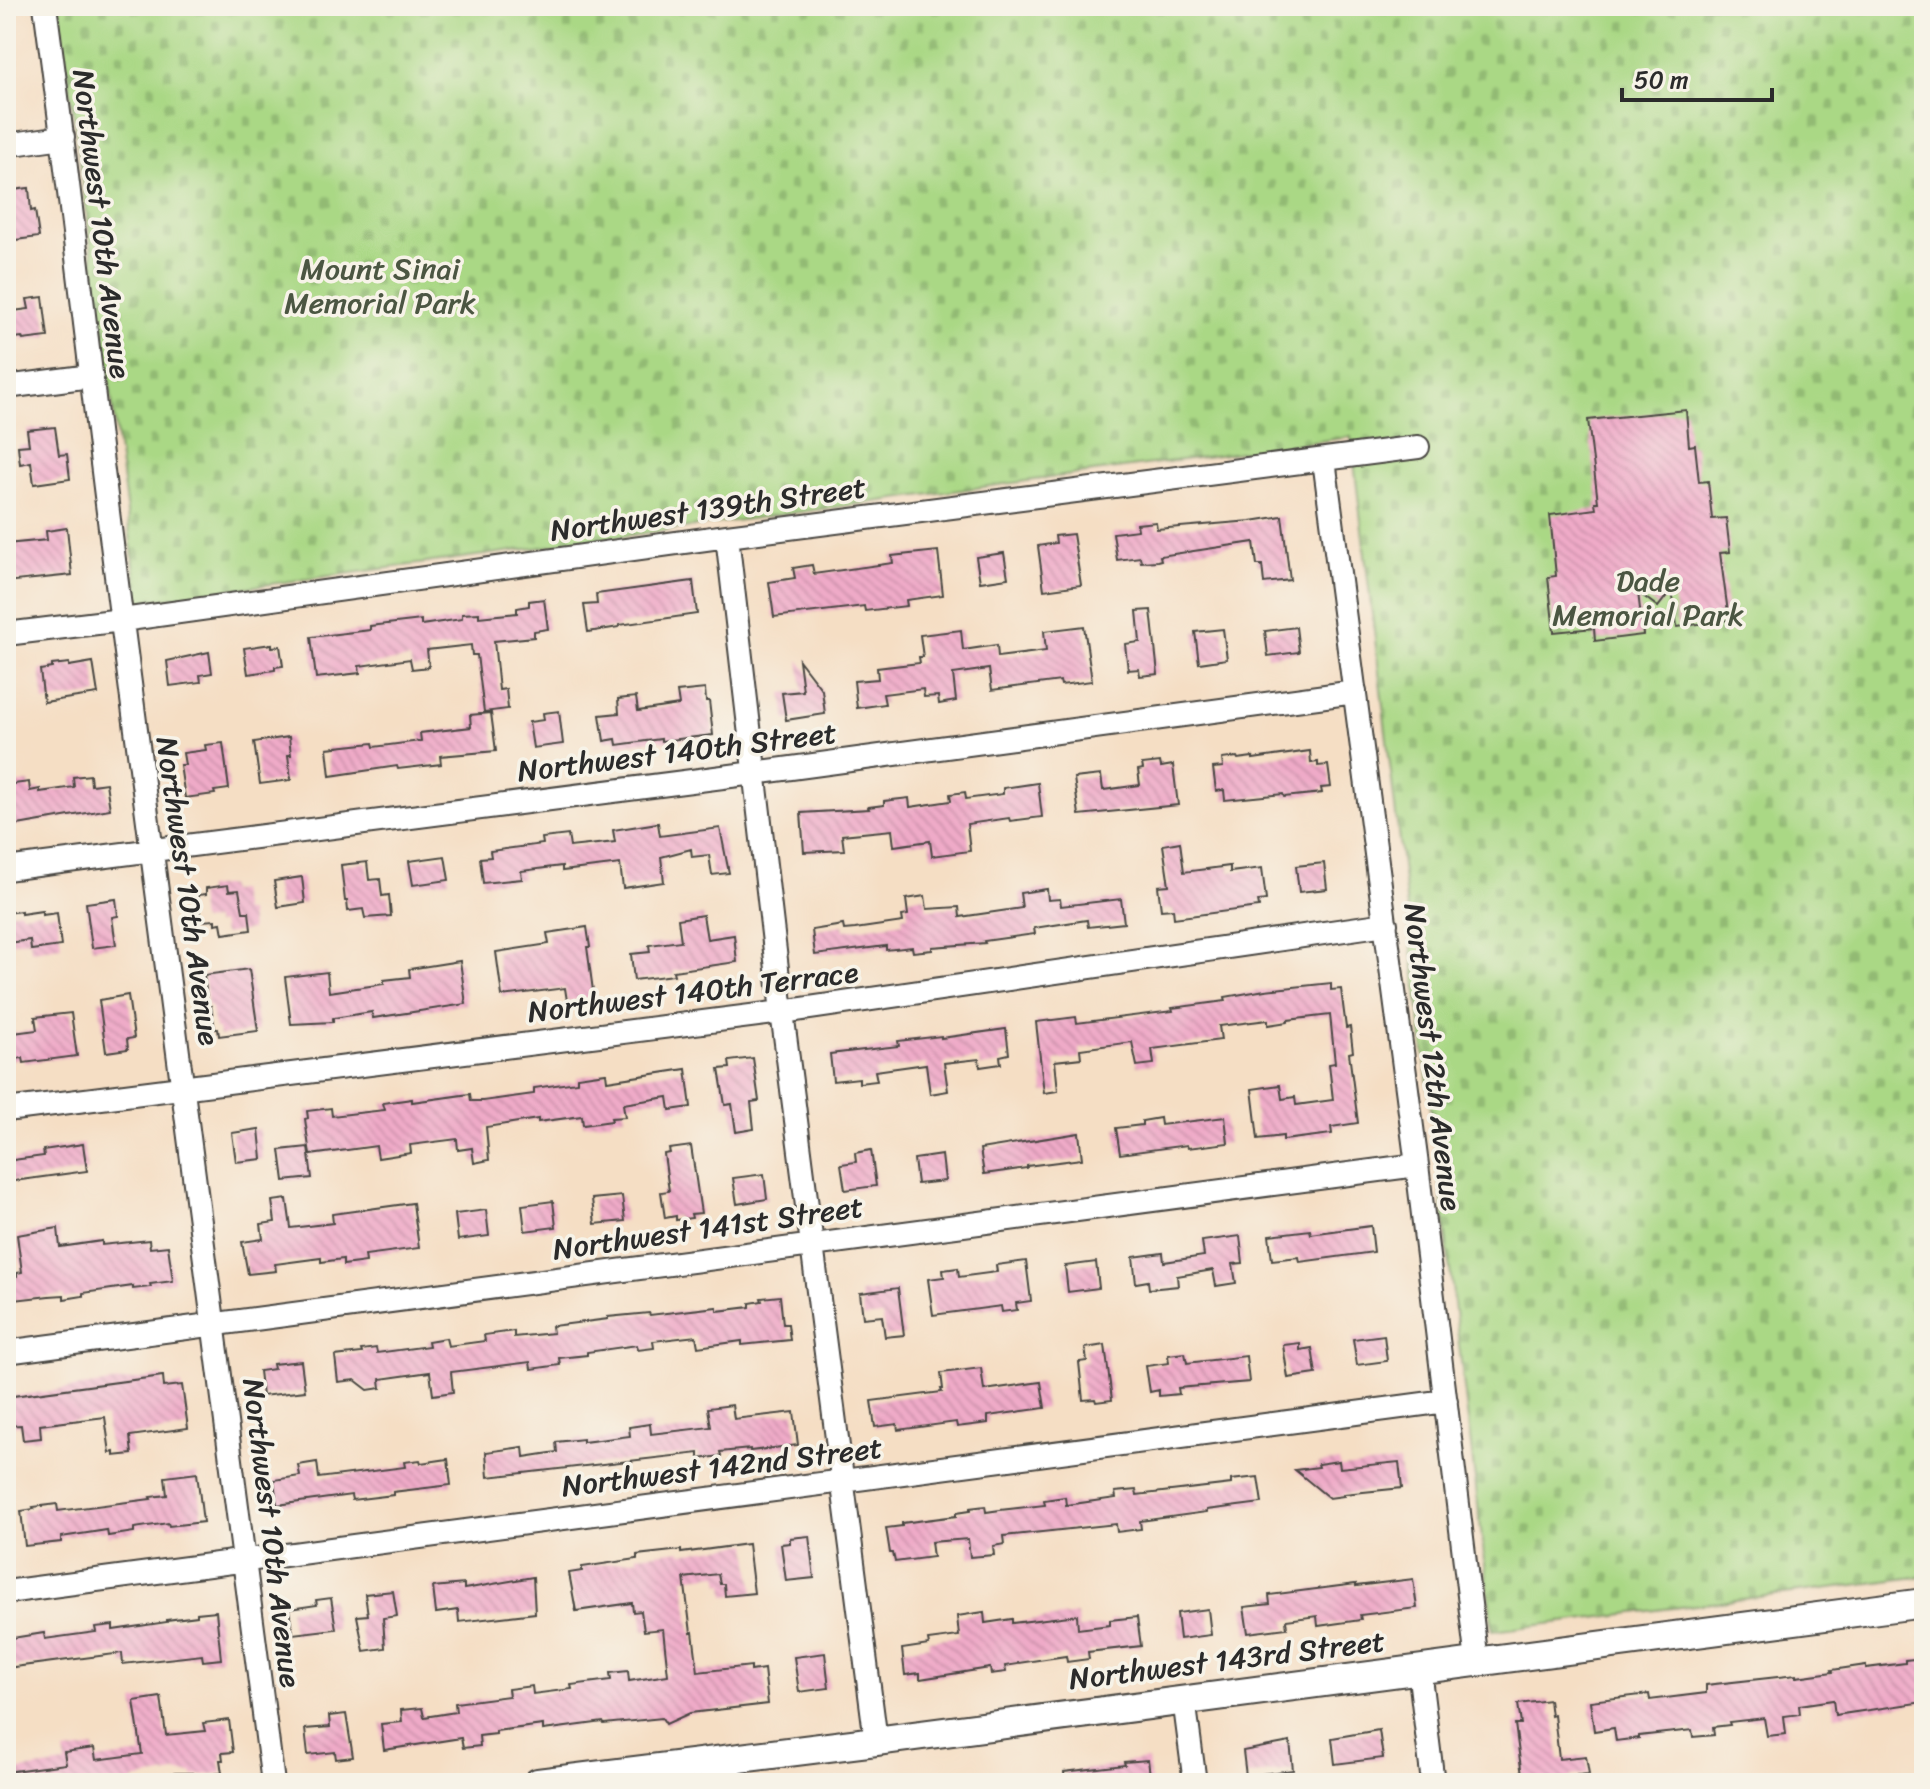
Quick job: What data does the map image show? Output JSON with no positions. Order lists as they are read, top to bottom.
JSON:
{
  "streets": {
    "street": [
      "Northwest 10th Avenue",
      "Northwest 139th Street",
      "Northwest 140th Street",
      "Northwest 140th Terrace",
      "Northwest 12th Avenue",
      "Northwest 141st Street",
      "Northwest 142nd Street",
      "Northwest 143rd Street"
    ]
  },
  "crossings": [
    ["Northwest 10th Avenue", "Northwest 139th Street"],
    ["Northwest 10th Avenue", "Northwest 140th Street"],
    ["Northwest 10th Avenue", "Northwest 140th Terrace"],
    ["Northwest 10th Avenue", "Northwest 141st Street"],
    ["Northwest 10th Avenue", "Northwest 142nd Street"],
    ["Northwest 139th Street", "Northwest 12th Avenue"],
    ["Northwest 140th Street", "Northwest 12th Avenue"],
    ["Northwest 140th Terrace", "Northwest 12th Avenue"],
    ["Northwest 12th Avenue", "Northwest 141st Street"],
    ["Northwest 12th Avenue", "Northwest 142nd Street"],
    ["Northwest 12th Avenue", "Northwest 143rd Street"]
  ],
  "parks": ["Mount Sinai Memorial Park", "Dade Memorial Park"],
  "scale_bar": "50 m"
}
